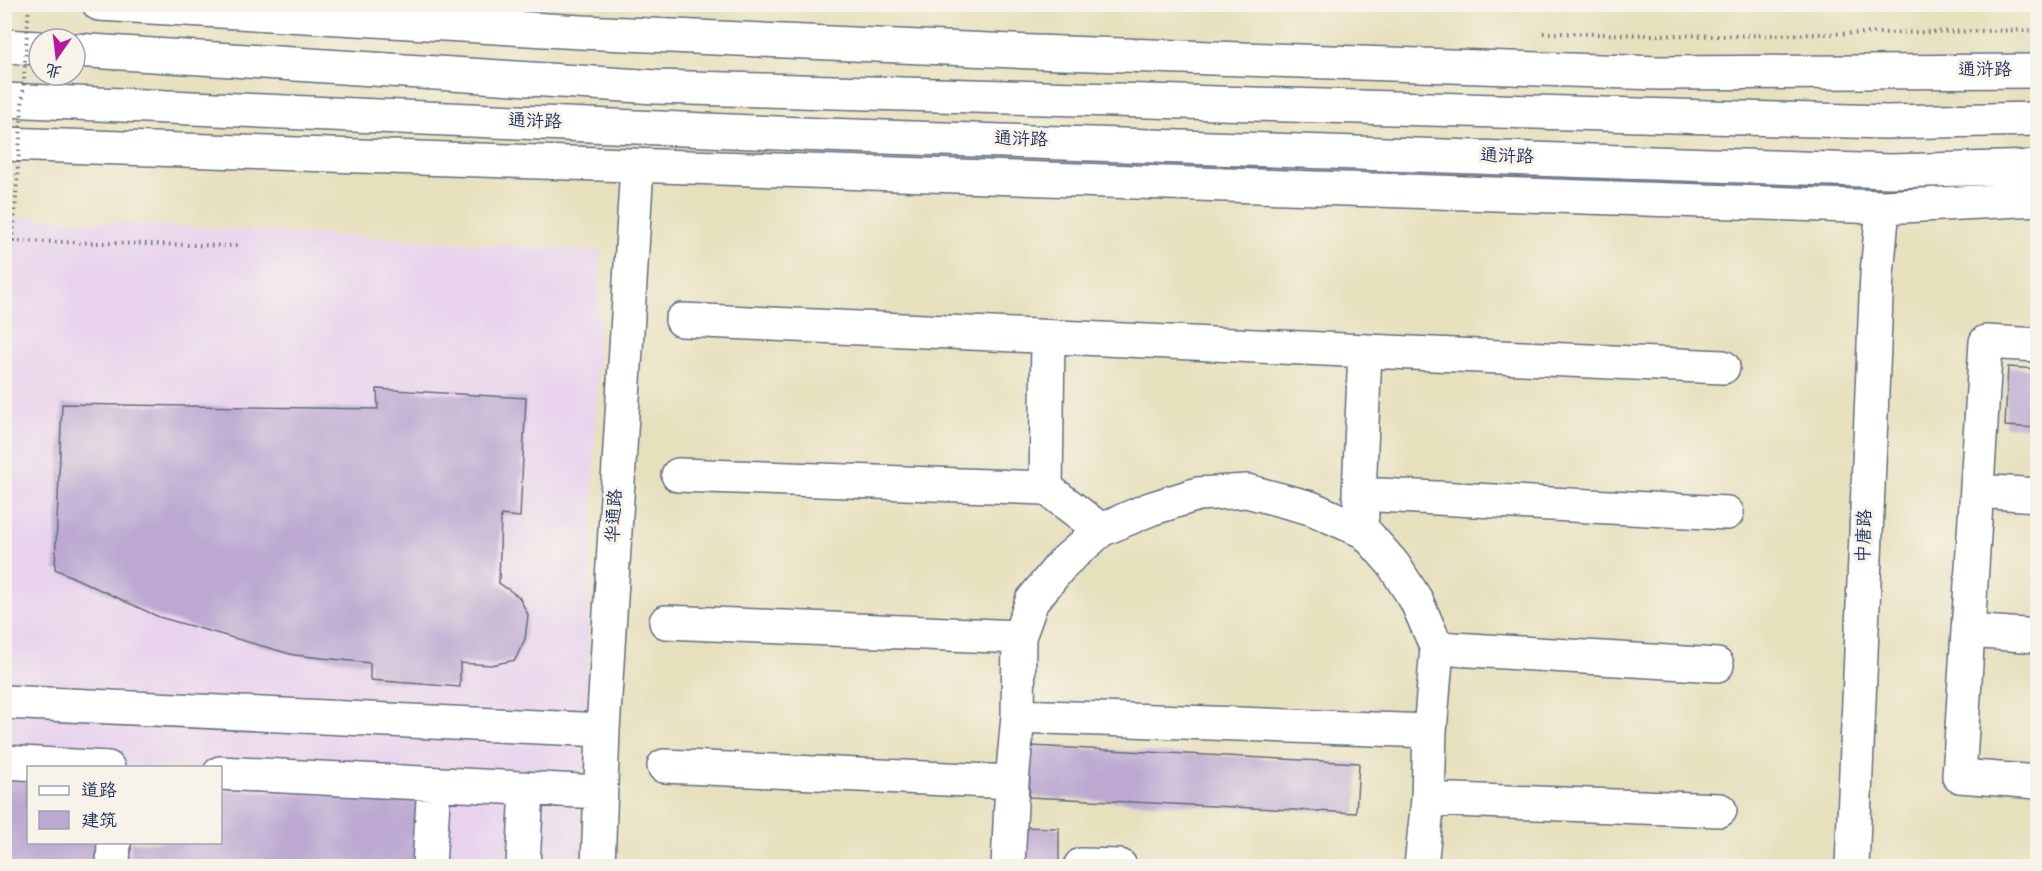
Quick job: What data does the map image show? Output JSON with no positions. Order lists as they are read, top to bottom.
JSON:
{
  "streets": {
    "main road": ["通浒路", "华通路", "中唐路"]
  },
  "crossings": [
    ["通浒路", "华通路"],
    ["通浒路", "中唐路"]
  ],
  "legend": ["道路", "建筑"],
  "north": "bottom"
}
